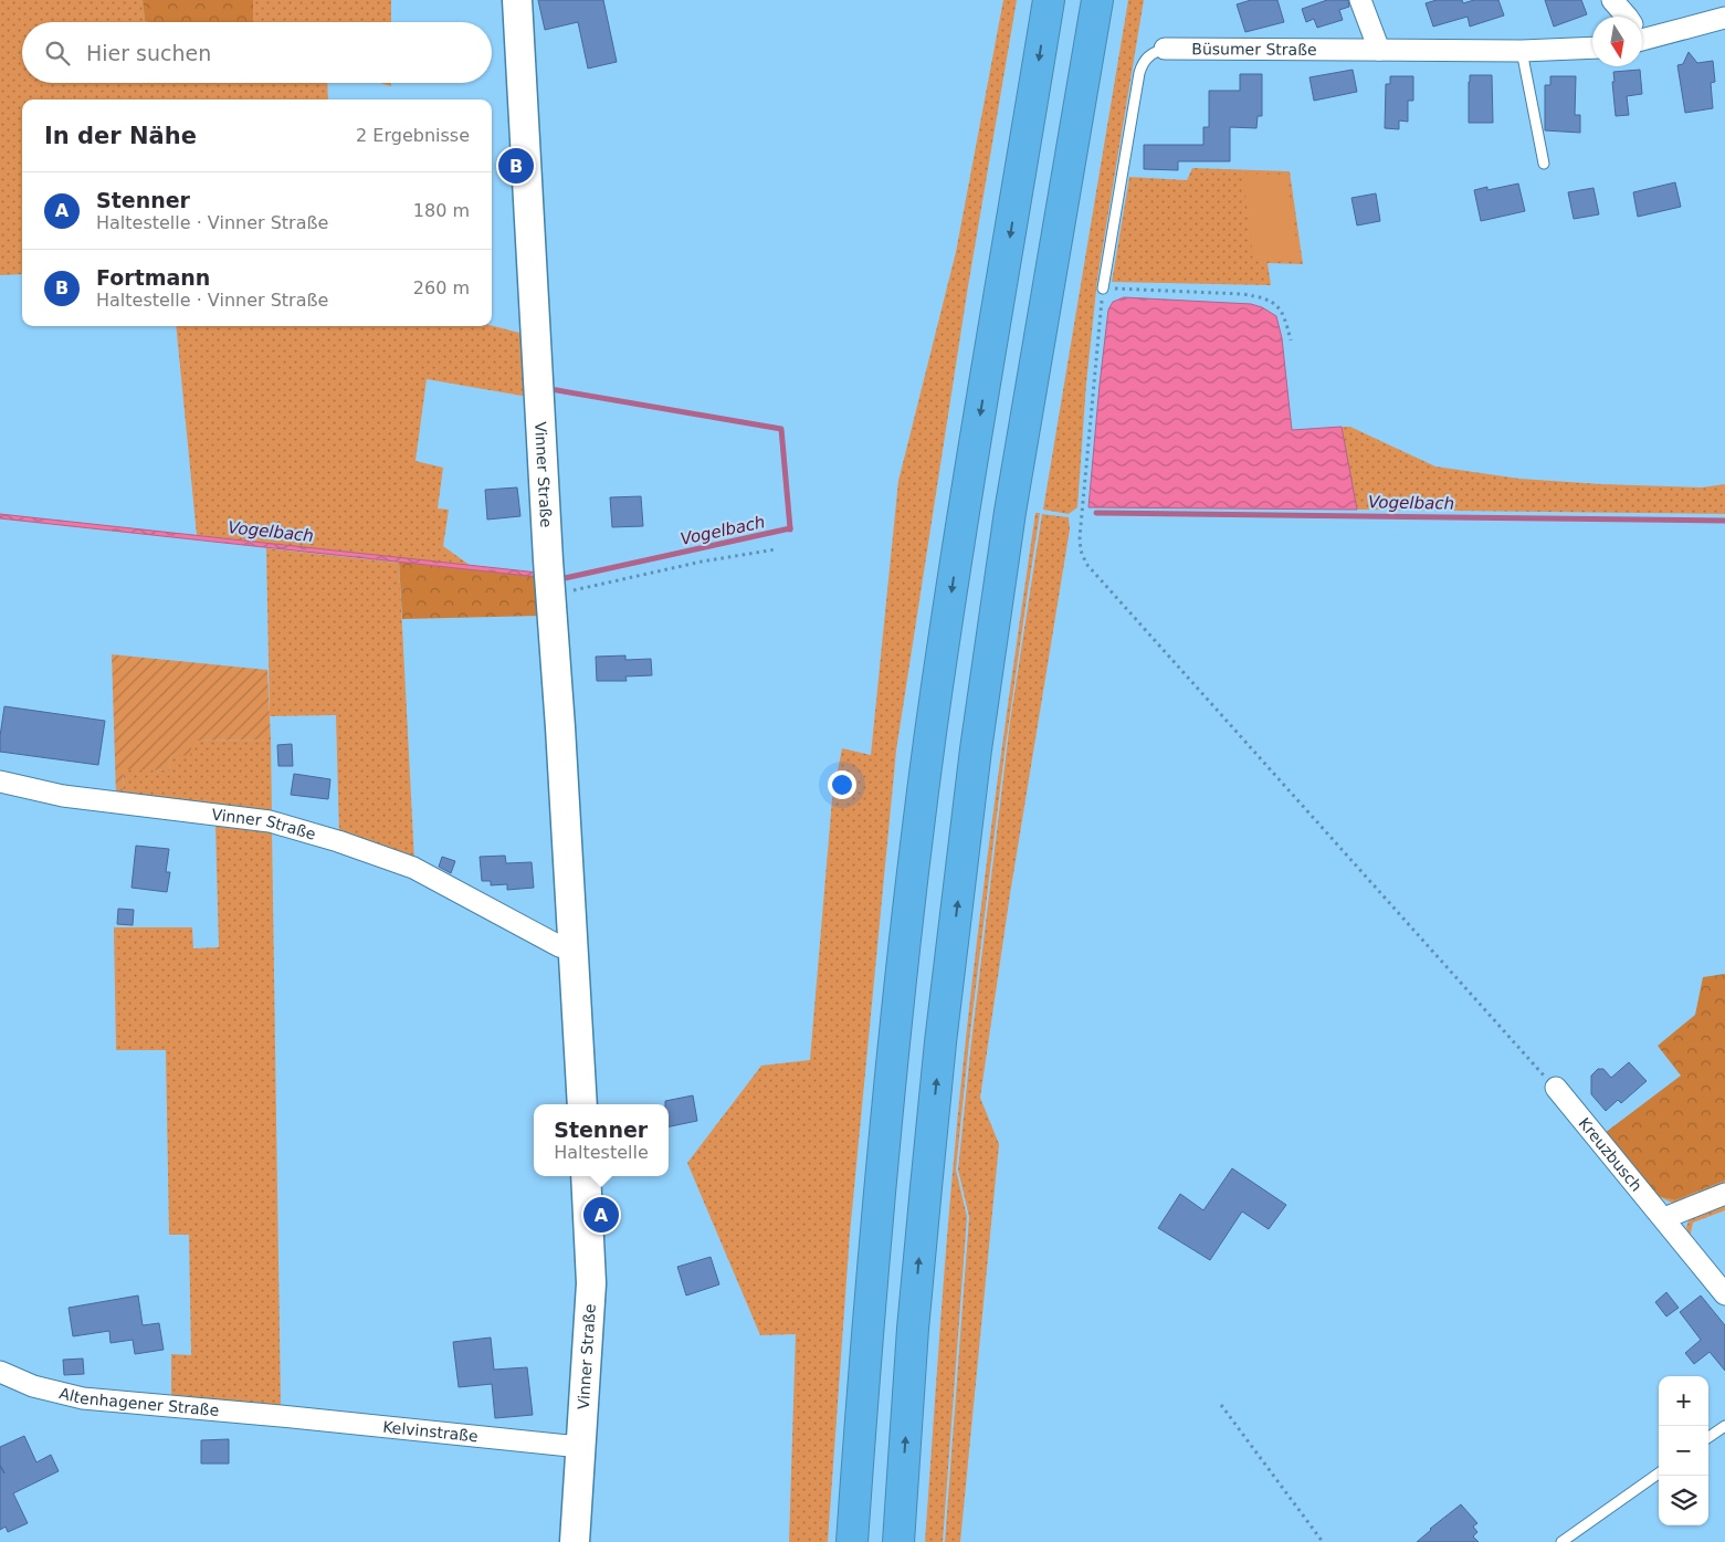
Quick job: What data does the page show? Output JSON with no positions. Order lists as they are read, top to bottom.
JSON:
{
  "streets": {
    "street": [
      "Büsumer Straße",
      "Vinner Straße",
      "Kreuzbusch",
      "Altenhagener Straße",
      "Kelvinstraße"
    ]
  },
  "crossings": [
    ["Vinner Straße", "Kelvinstraße"],
    ["Altenhagener Straße", "Kelvinstraße"]
  ],
  "water": ["Vogelbach"],
  "north": "bottom",
  "page": {
    "search": "Hier suchen",
    "heading": ["In der Nähe", "2 Ergebnisse"],
    "pins": ["B", "A"],
    "list": [
      {
        "mark": "A",
        "name": "Stenner",
        "note": "Haltestelle · Vinner Straße",
        "value": "180 m"
      },
      {
        "mark": "B",
        "name": "Fortmann",
        "note": "Haltestelle · Vinner Straße",
        "value": "260 m"
      }
    ],
    "popup": ["Stenner", "Haltestelle"],
    "map_buttons": ["+", "−"]
  }
}
